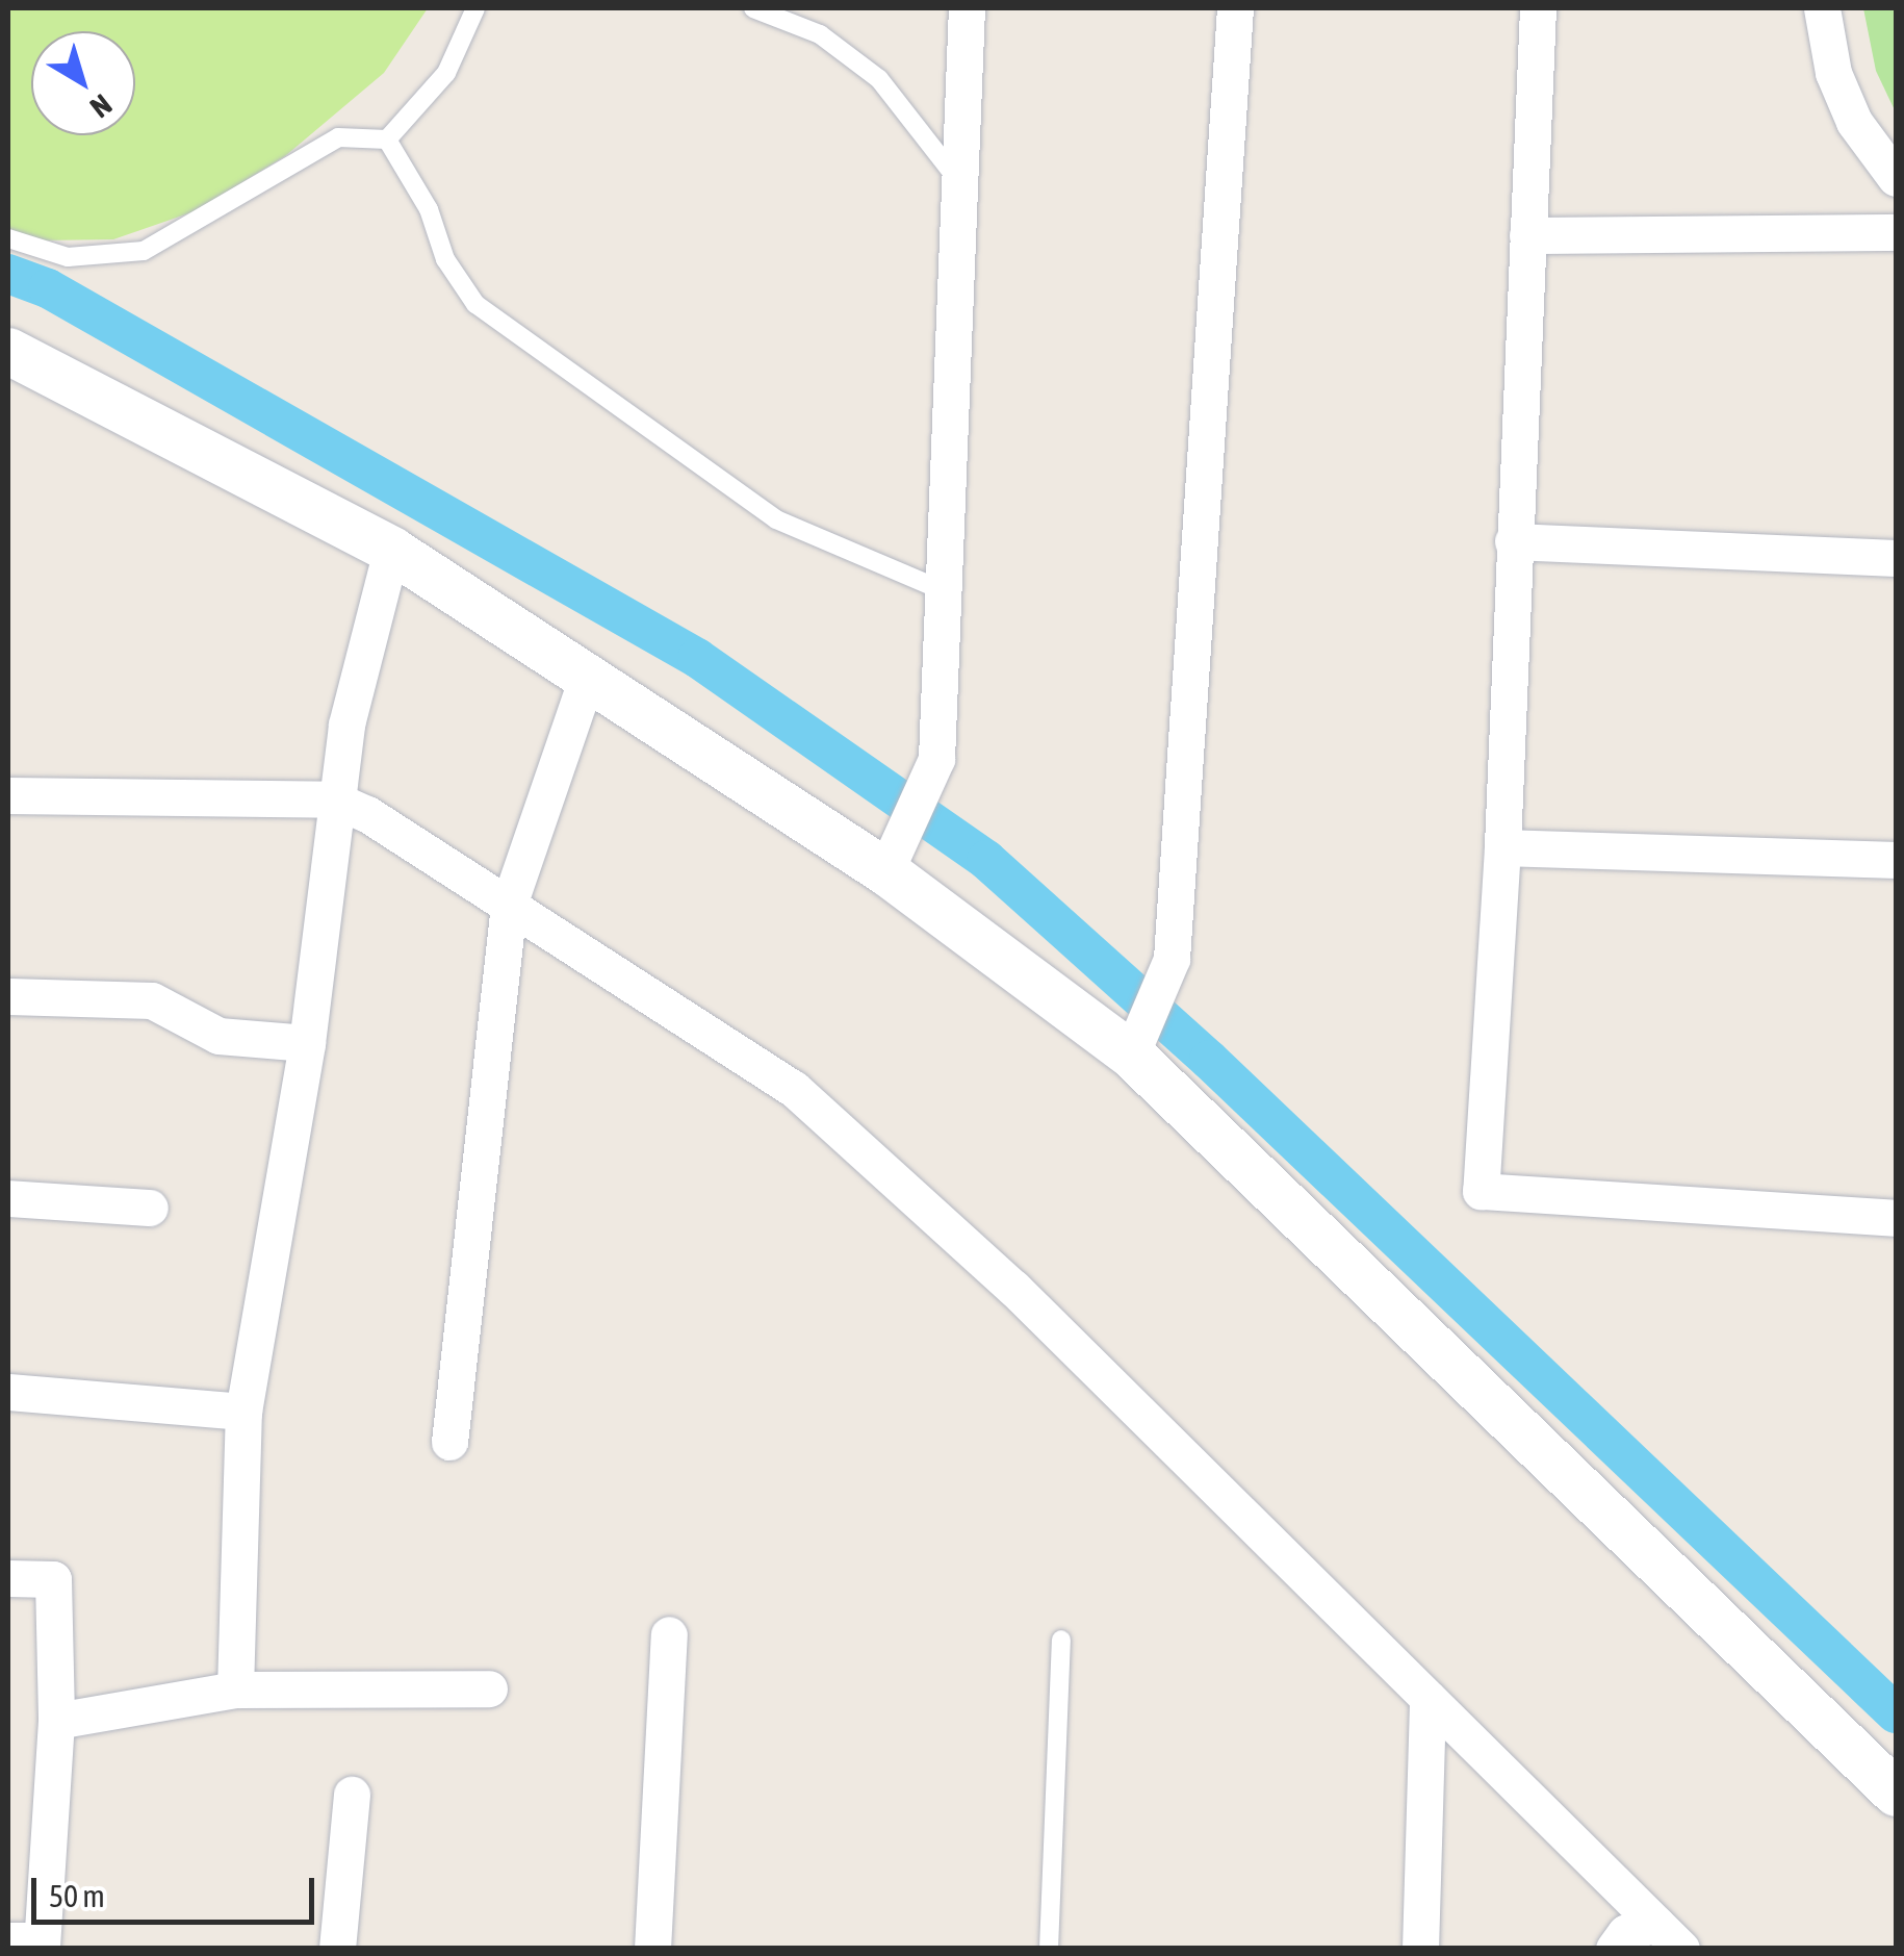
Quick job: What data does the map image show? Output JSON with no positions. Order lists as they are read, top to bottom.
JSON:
{
  "scale_bar": "50 m",
  "north": "bottom right"
}
